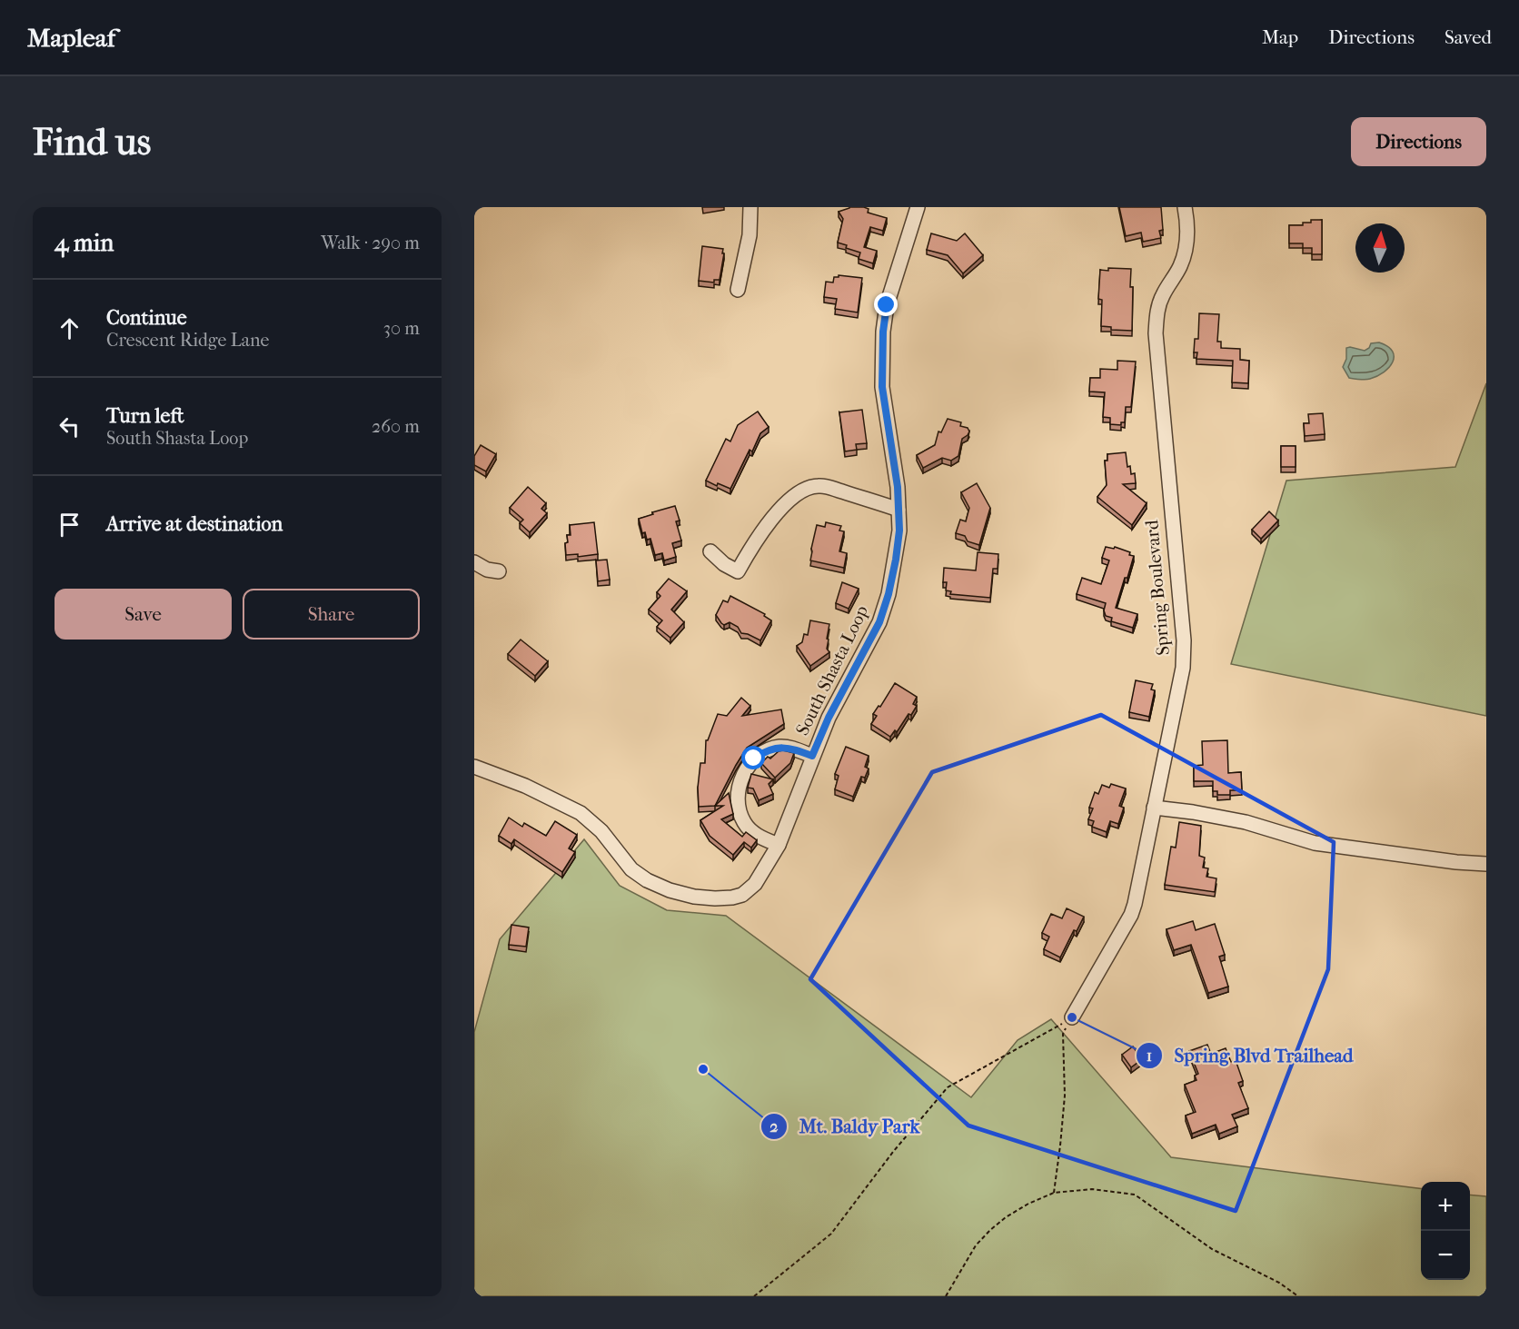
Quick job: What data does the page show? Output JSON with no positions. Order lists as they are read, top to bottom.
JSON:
{
  "streets": {
    "street": ["Spring Boulevard", "South Shasta Loop"]
  },
  "places": ["Spring Blvd Trailhead", "Mt. Baldy Park"],
  "north": "top",
  "page": {
    "header": "Mapleaf",
    "nav": ["Map", "Directions", "Saved"],
    "buttons": [
      "Directions",
      ["Save", "Share"]
    ],
    "title": "Find us",
    "heading": ["4 min", "Walk · 290 m"],
    "list": [
      ["Continue", "Crescent Ridge Lane", "30 m"],
      ["Turn left", "South Shasta Loop", "260 m"],
      "Arrive at destination"
    ],
    "map_buttons": ["+", "−"]
  }
}
